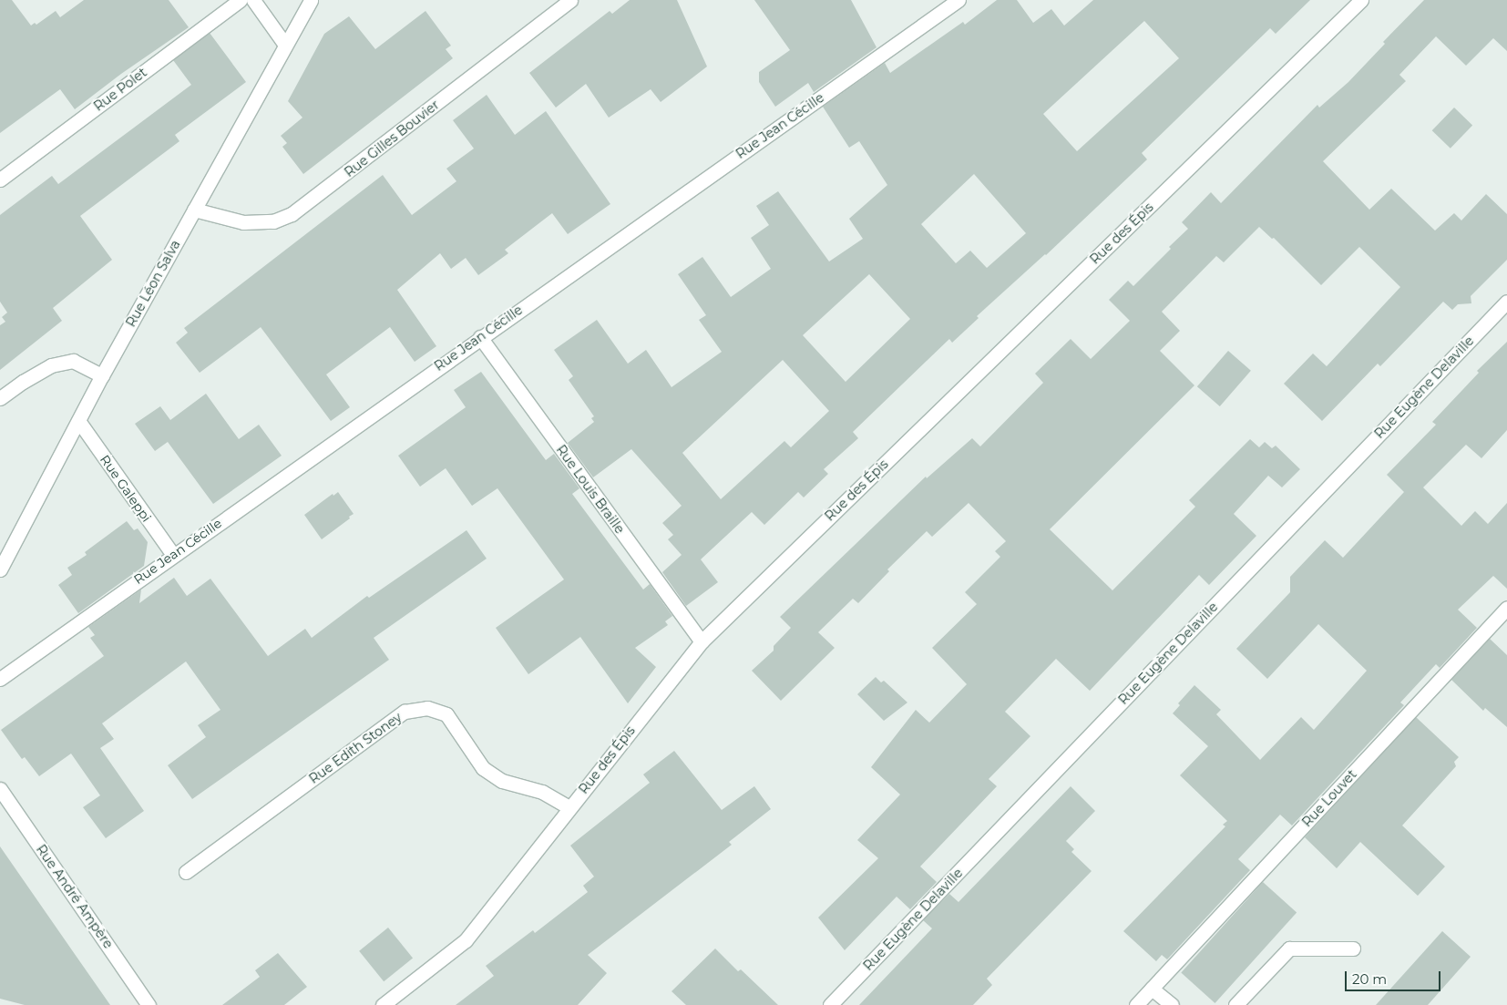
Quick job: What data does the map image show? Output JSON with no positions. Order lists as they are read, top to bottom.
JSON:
{
  "streets": {
    "street": [
      "Rue Polet",
      "Rue Jean Cécille",
      "Rue Gilles Bouvier",
      "Rue des Épis",
      "Rue Léon Salva",
      "Rue Eugène Delaville",
      "Rue Galeppi",
      "Rue Louis Braille",
      "Rue Edith Stoney",
      "Rue Louvet",
      "Rue André Ampère"
    ]
  },
  "crossings": [
    ["Rue Jean Cécille", "Rue Galeppi"],
    ["Rue Jean Cécille", "Rue Louis Braille"],
    ["Rue Gilles Bouvier", "Rue Léon Salva"],
    ["Rue des Épis", "Rue Louis Braille"],
    ["Rue des Épis", "Rue Edith Stoney"],
    ["Rue Léon Salva", "Rue Galeppi"]
  ],
  "scale_bar": "20 m"
}
